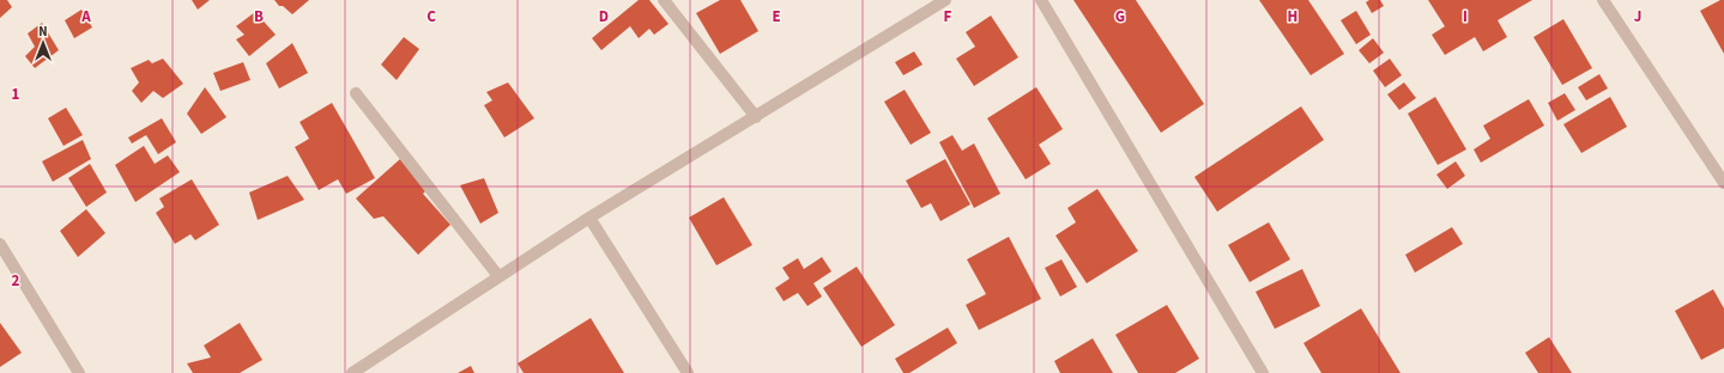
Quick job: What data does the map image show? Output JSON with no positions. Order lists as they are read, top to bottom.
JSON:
{
  "north": "top",
  "grid": {
    "columns": [
      "A",
      "B",
      "C",
      "D",
      "E",
      "F",
      "G",
      "H",
      "I",
      "J"
    ],
    "rows": ["1", "2"]
  }
}
